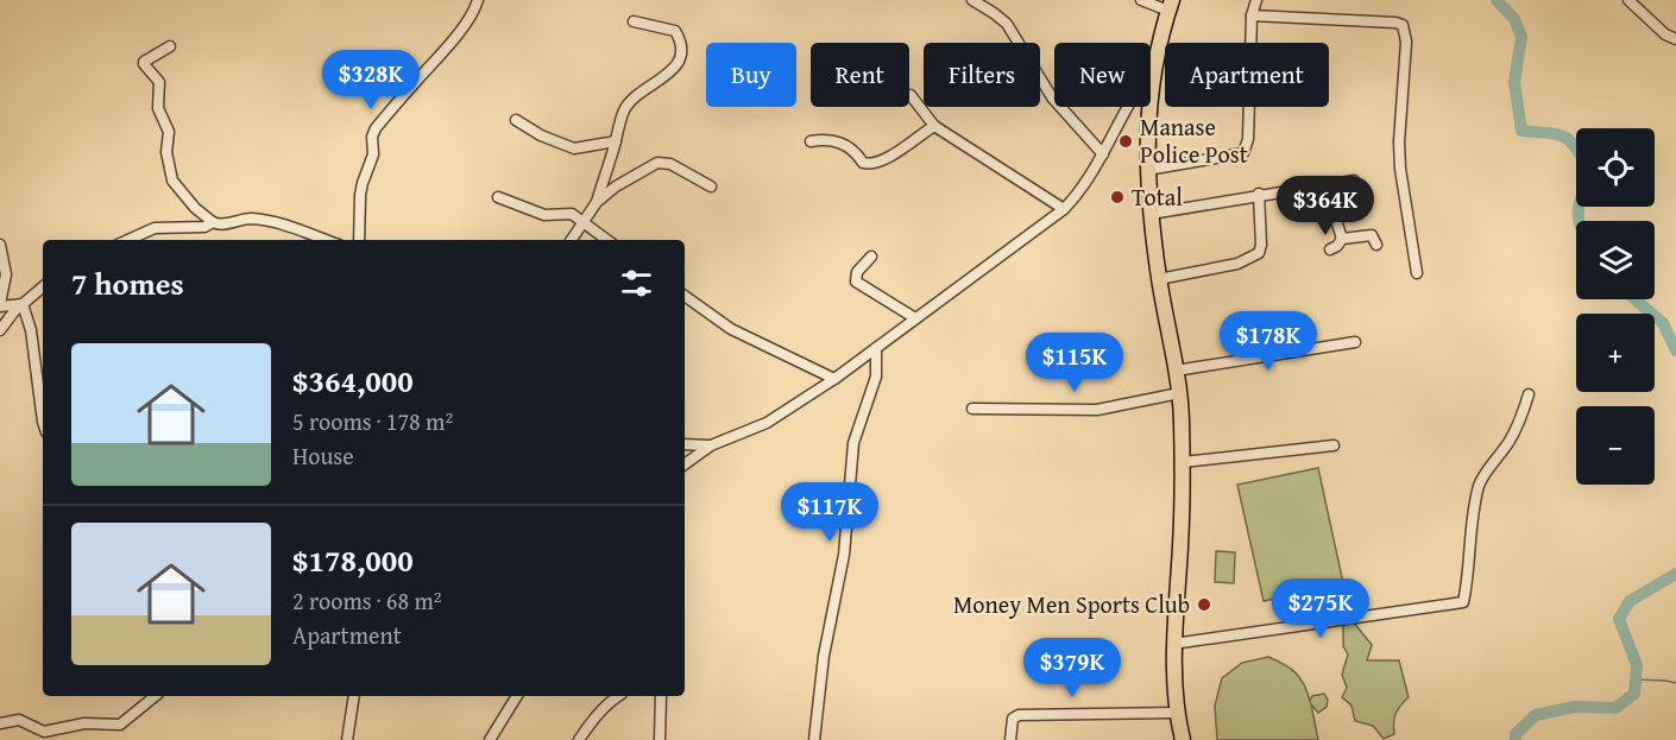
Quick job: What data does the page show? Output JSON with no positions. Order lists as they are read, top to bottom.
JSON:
{
  "places": ["Manase Police Post", "Total", "Money Men Sports Club"],
  "page": {
    "chip": [
      "Buy",
      "Rent",
      "Filters",
      "New",
      "Apartment"
    ],
    "price": [
      "$328K",
      "$364K",
      "$178K",
      "$115K",
      "$117K",
      "$275K",
      "$379K"
    ],
    "map_buttons": ["+", "−"],
    "heading": "7 homes",
    "list": [
      {
        "name": "$364,000",
        "note": "5 rooms · 178 m² · House"
      },
      {
        "name": "$178,000",
        "note": "2 rooms · 68 m² · Apartment"
      }
    ]
  }
}
